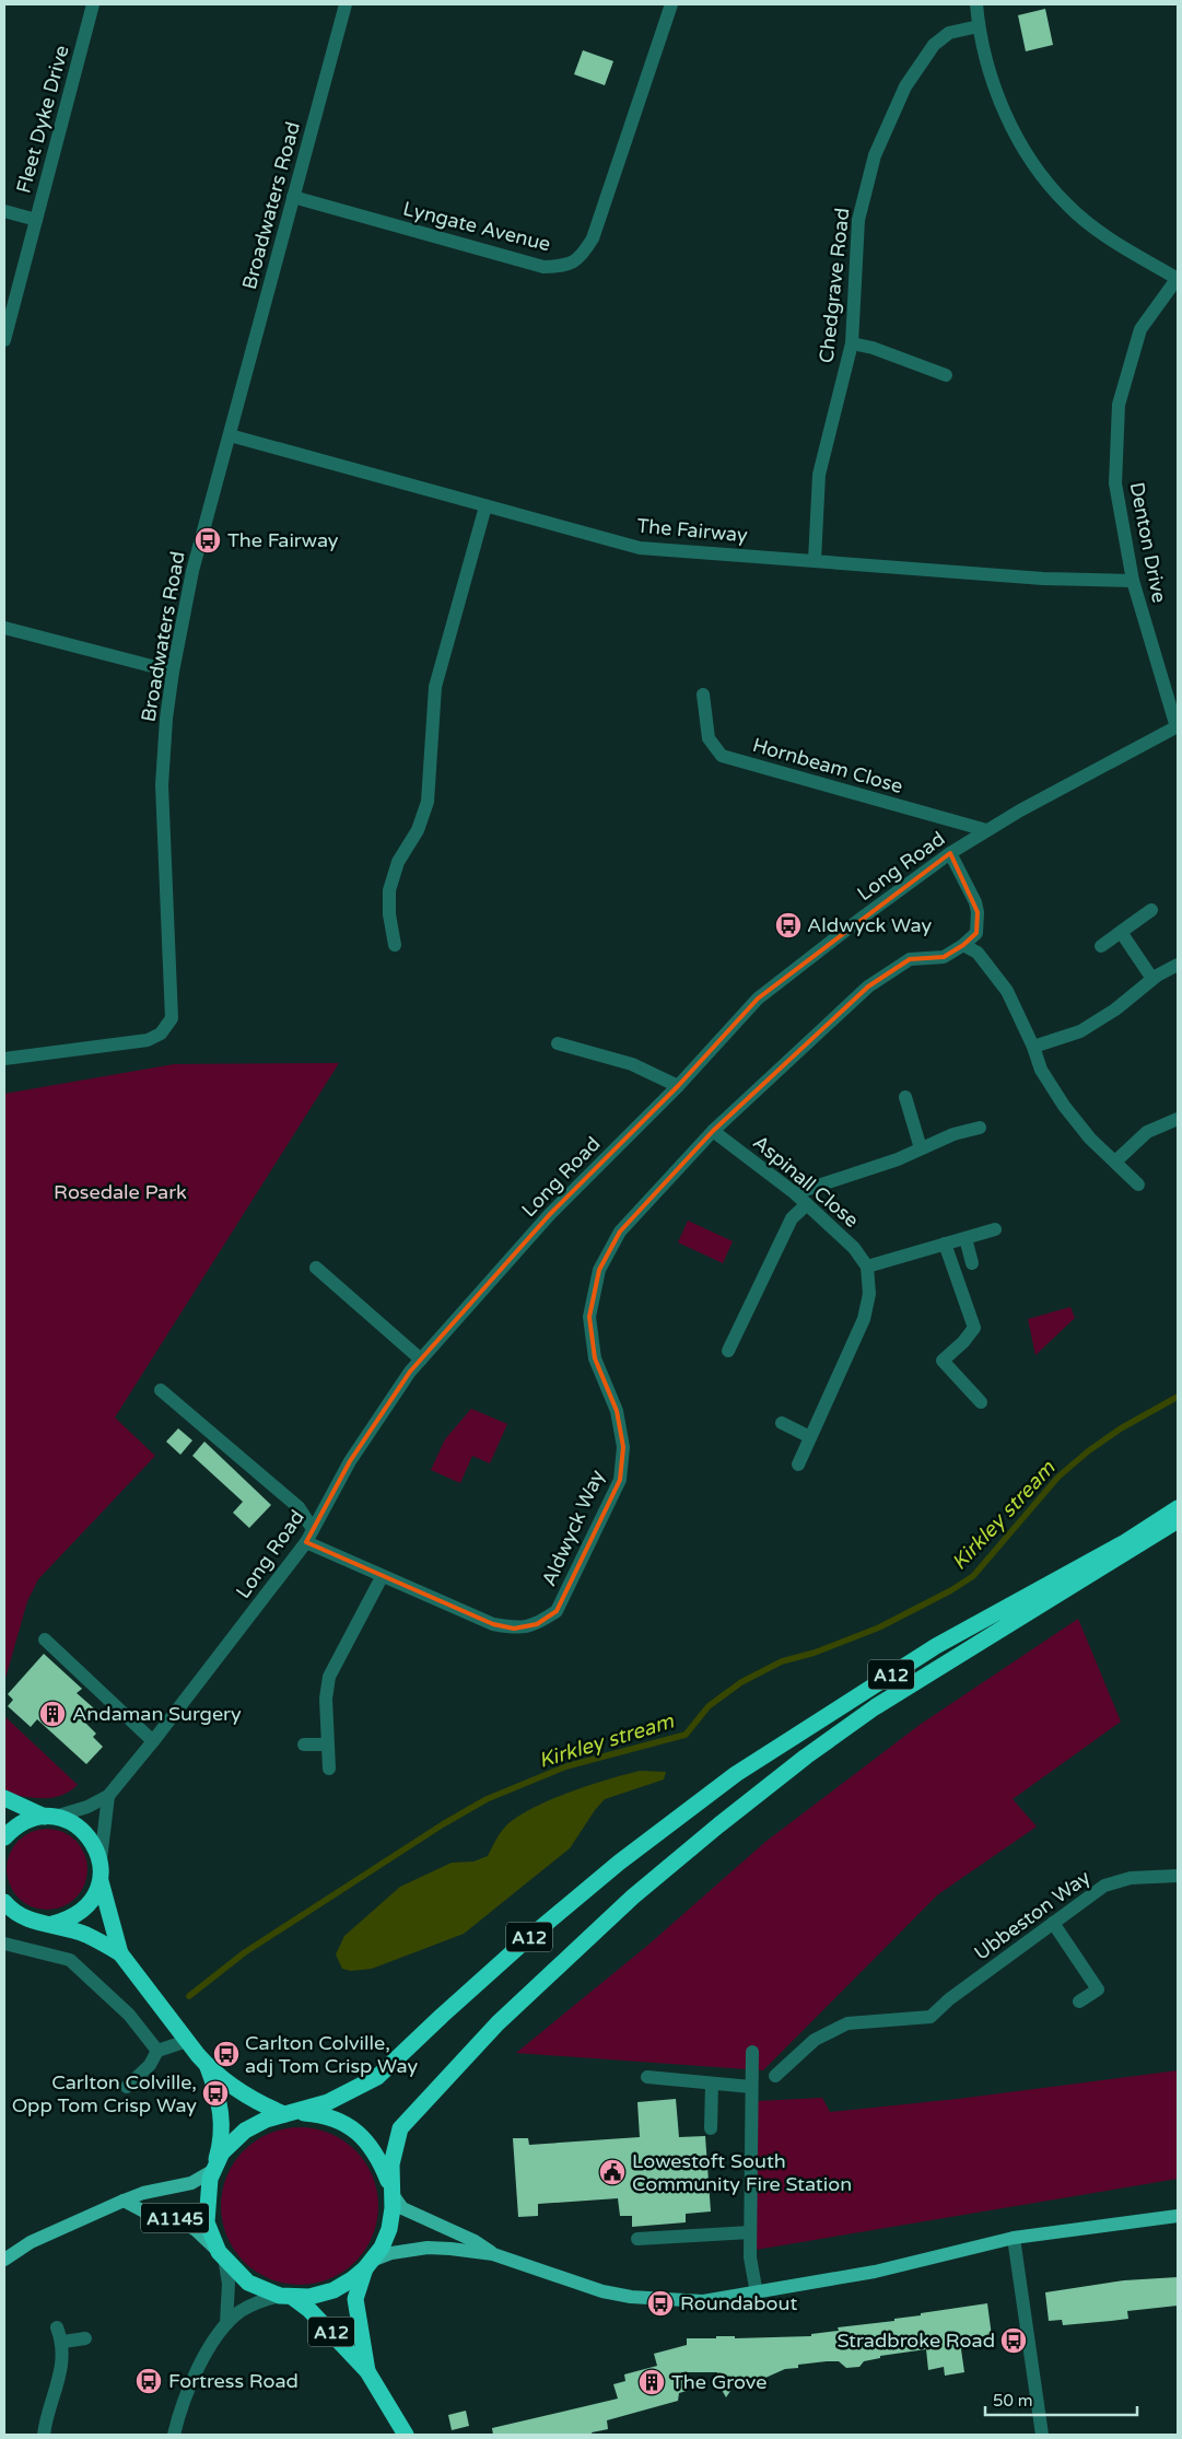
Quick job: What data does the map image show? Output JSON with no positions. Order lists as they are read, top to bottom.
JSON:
{
  "streets": {
    "highway": ["A12"],
    "main road": ["A1145"],
    "street": [
      "Fleet Dyke Drive",
      "Broadwaters Road",
      "Lyngate Avenue",
      "Chedgrave Road",
      "The Fairway",
      "Denton Drive",
      "Hornbeam Close",
      "Long Road",
      "Aspinall Close",
      "Aldwyck Way",
      "Ubbeston Way"
    ]
  },
  "crossings": [
    ["Broadwaters Road", "Lyngate Avenue"],
    ["Broadwaters Road", "The Fairway"],
    ["Chedgrave Road", "The Fairway"],
    ["The Fairway", "Denton Drive"],
    ["Denton Drive", "Long Road"],
    ["Hornbeam Close", "Long Road"],
    ["Long Road", "Aldwyck Way"],
    ["Aspinall Close", "Aldwyck Way"],
    ["A12", "A1145"]
  ],
  "water": ["Kirkley stream"],
  "parks": ["Rosedale Park"],
  "places": {
    "bus stop": [
      "The Fairway",
      "Aldwyck Way",
      "Carlton Colville, adj Tom Crisp Way",
      "Carlton Colville, Opp Tom Crisp Way",
      "Roundabout",
      "Stradbroke Road",
      "Fortress Road"
    ],
    "building": ["Andaman Surgery", "The Grove"],
    "public building": ["Lowestoft South Community Fire Station"]
  },
  "scale_bar": "50 m"
}
